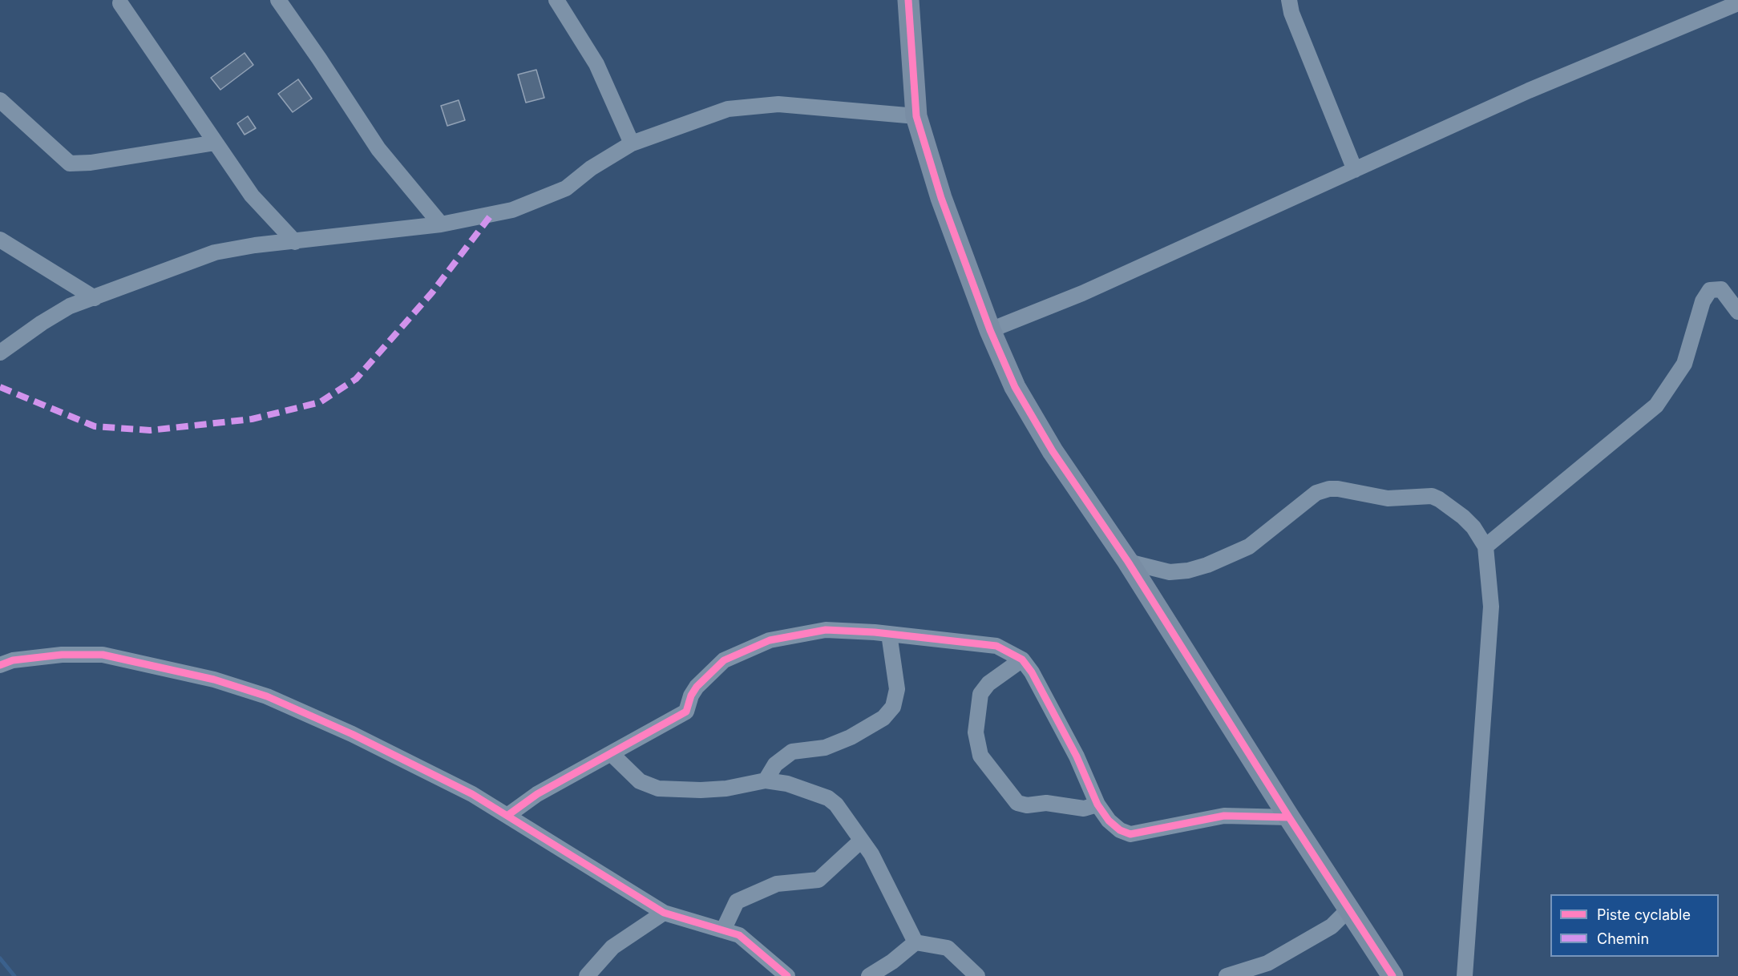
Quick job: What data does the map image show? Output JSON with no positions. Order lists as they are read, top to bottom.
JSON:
{
  "legend": ["Piste cyclable", "Chemin"]
}
